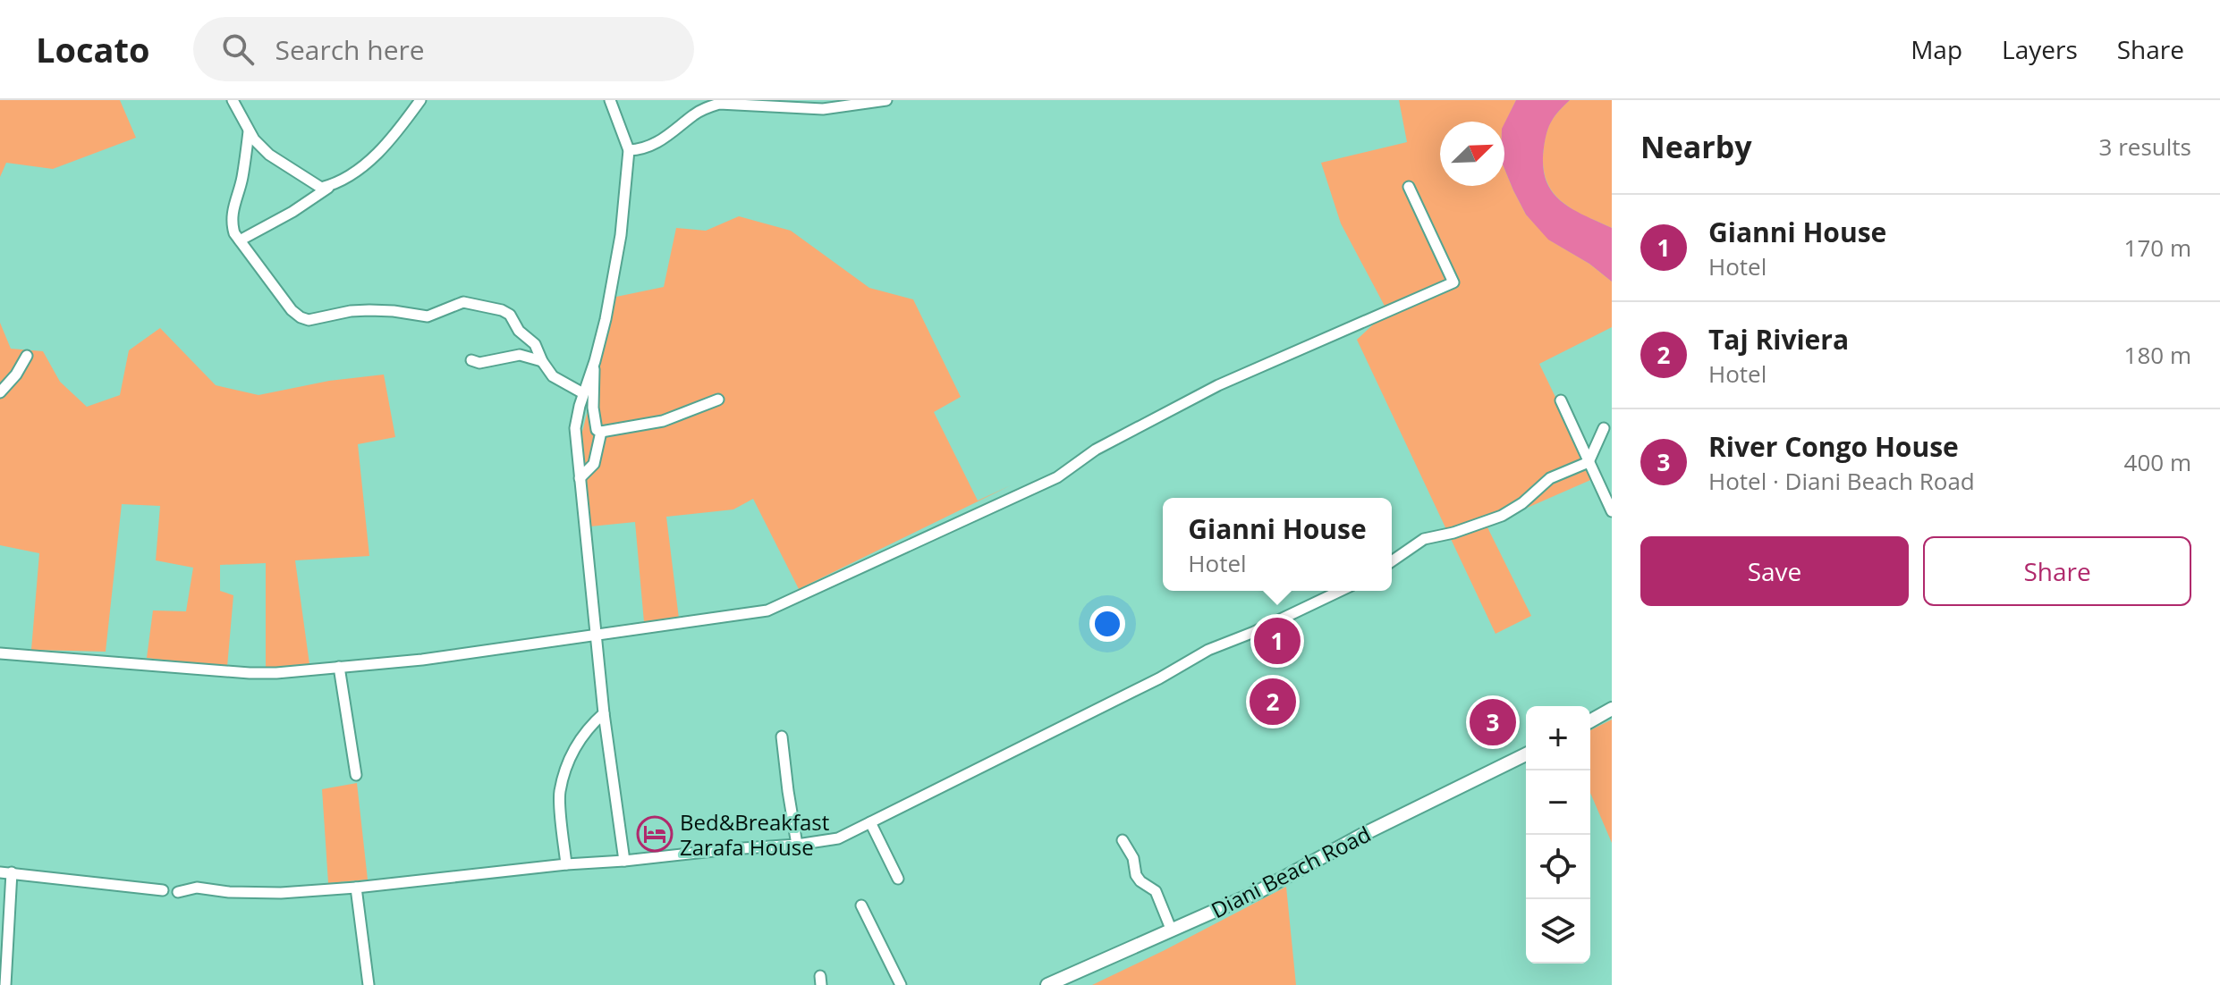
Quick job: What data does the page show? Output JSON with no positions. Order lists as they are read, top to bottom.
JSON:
{
  "streets": {
    "main road": ["Diani Beach Road"]
  },
  "places": {
    "hotel": ["Bed&Breakfast Zarafa House"]
  },
  "north": "top right",
  "page": {
    "header": "Locato",
    "search": "Search here",
    "nav": ["Map", "Layers", "Share"],
    "heading": ["Nearby", "3 results"],
    "list": [
      {
        "mark": "1",
        "name": "Gianni House",
        "note": "Hotel",
        "value": "170 m"
      },
      {
        "mark": "2",
        "name": "Taj Riviera",
        "note": "Hotel",
        "value": "180 m"
      },
      {
        "mark": "3",
        "name": "River Congo House",
        "note": "Hotel · Diani Beach Road",
        "value": "400 m"
      }
    ],
    "popup": ["Gianni House", "Hotel"],
    "buttons": ["Save", "Share"],
    "pins": ["1", "2", "3"],
    "map_buttons": ["+", "−"]
  }
}
